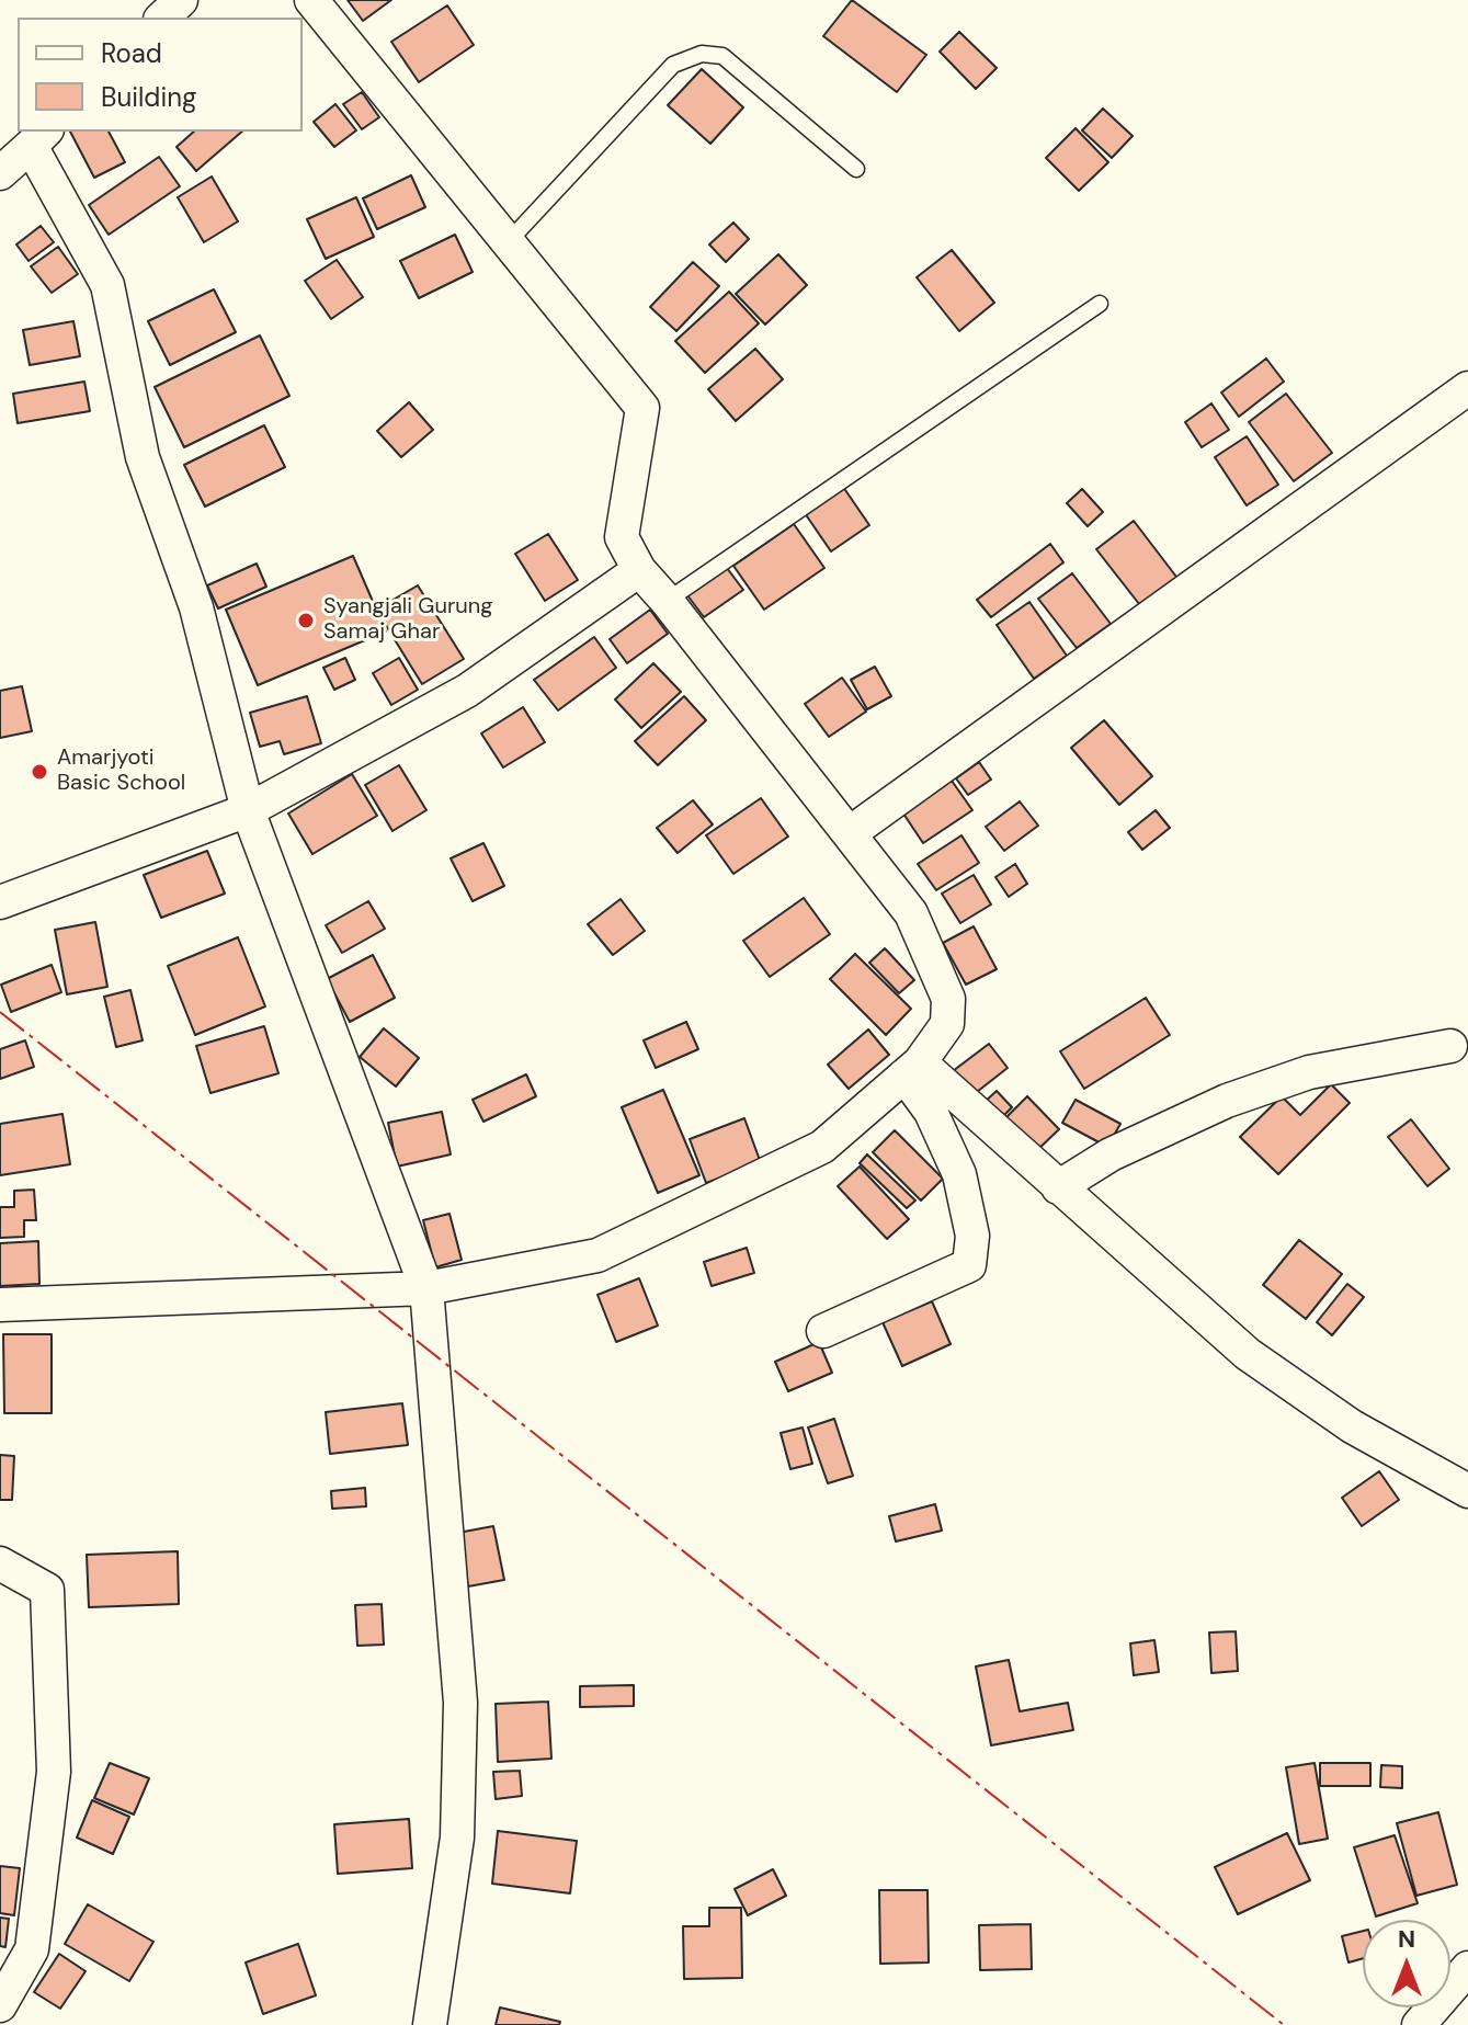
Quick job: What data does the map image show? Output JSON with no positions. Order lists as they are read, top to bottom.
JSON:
{
  "places": ["Syangjali Gurung Samaj Ghar", "Amarjyoti Basic School"],
  "legend": ["Road", "Building"],
  "north": "top"
}
